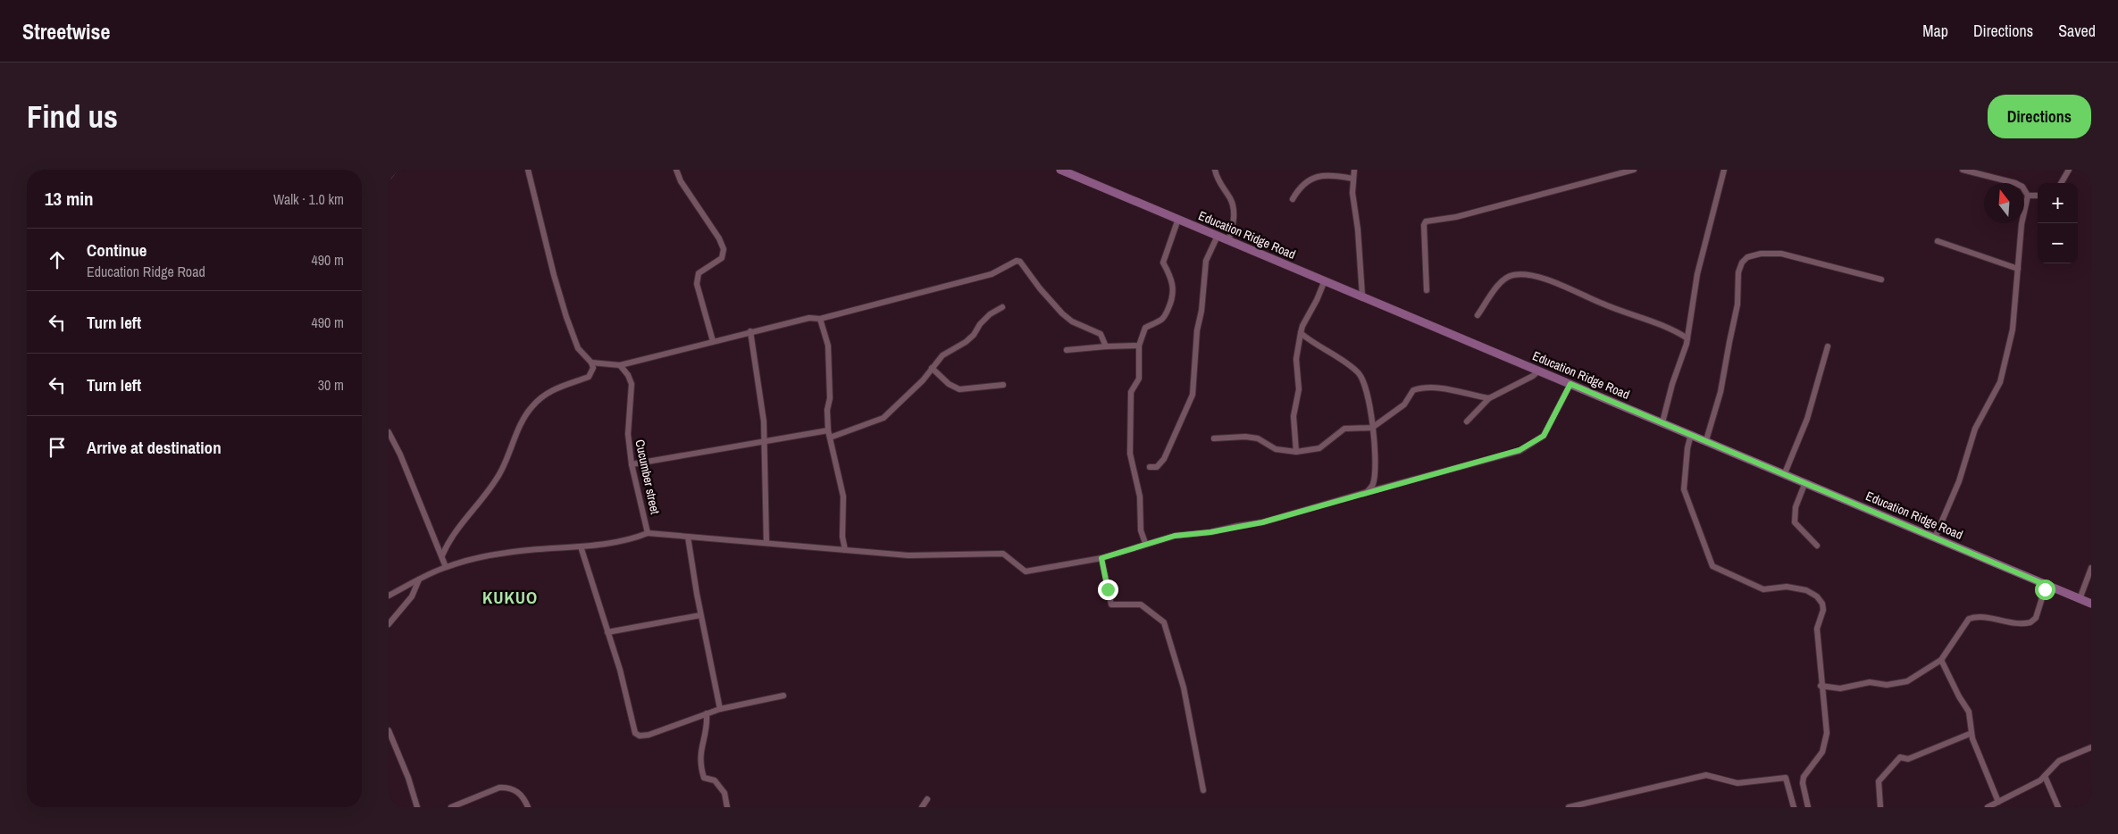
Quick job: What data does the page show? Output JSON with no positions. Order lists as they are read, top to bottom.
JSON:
{
  "streets": {
    "main road": ["Education Ridge Road"],
    "street": ["Cucumber street"]
  },
  "districts": ["KUKUO"],
  "north": "top",
  "page": {
    "header": "Streetwise",
    "nav": ["Map", "Directions", "Saved"],
    "buttons": "Directions",
    "title": "Find us",
    "heading": ["13 min", "Walk · 1.0 km"],
    "map_buttons": ["+", "−"],
    "list": [
      ["Continue", "Education Ridge Road", "490 m"],
      ["Turn left", "490 m"],
      ["Turn left", "30 m"],
      "Arrive at destination"
    ]
  }
}
